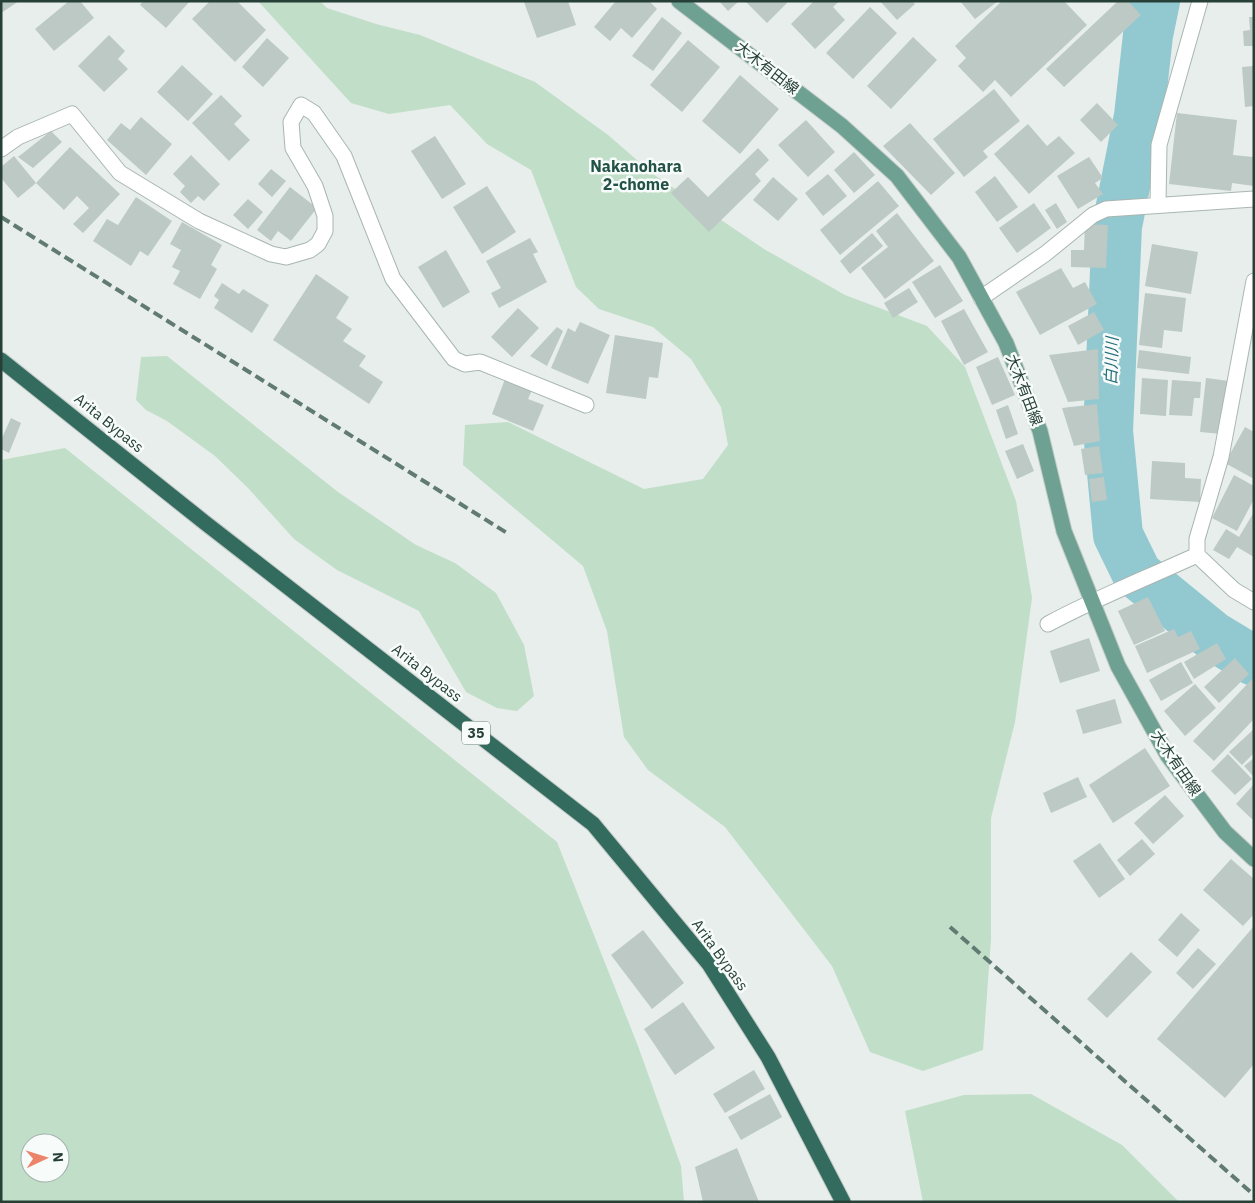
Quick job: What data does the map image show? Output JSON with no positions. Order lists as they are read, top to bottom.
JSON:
{
  "streets": {
    "highway": ["Arita Bypass", "35"],
    "main road": ["大木有田線"]
  },
  "districts": ["Nakanohara 2-chome"],
  "water": ["白川川"],
  "north": "right"
}
